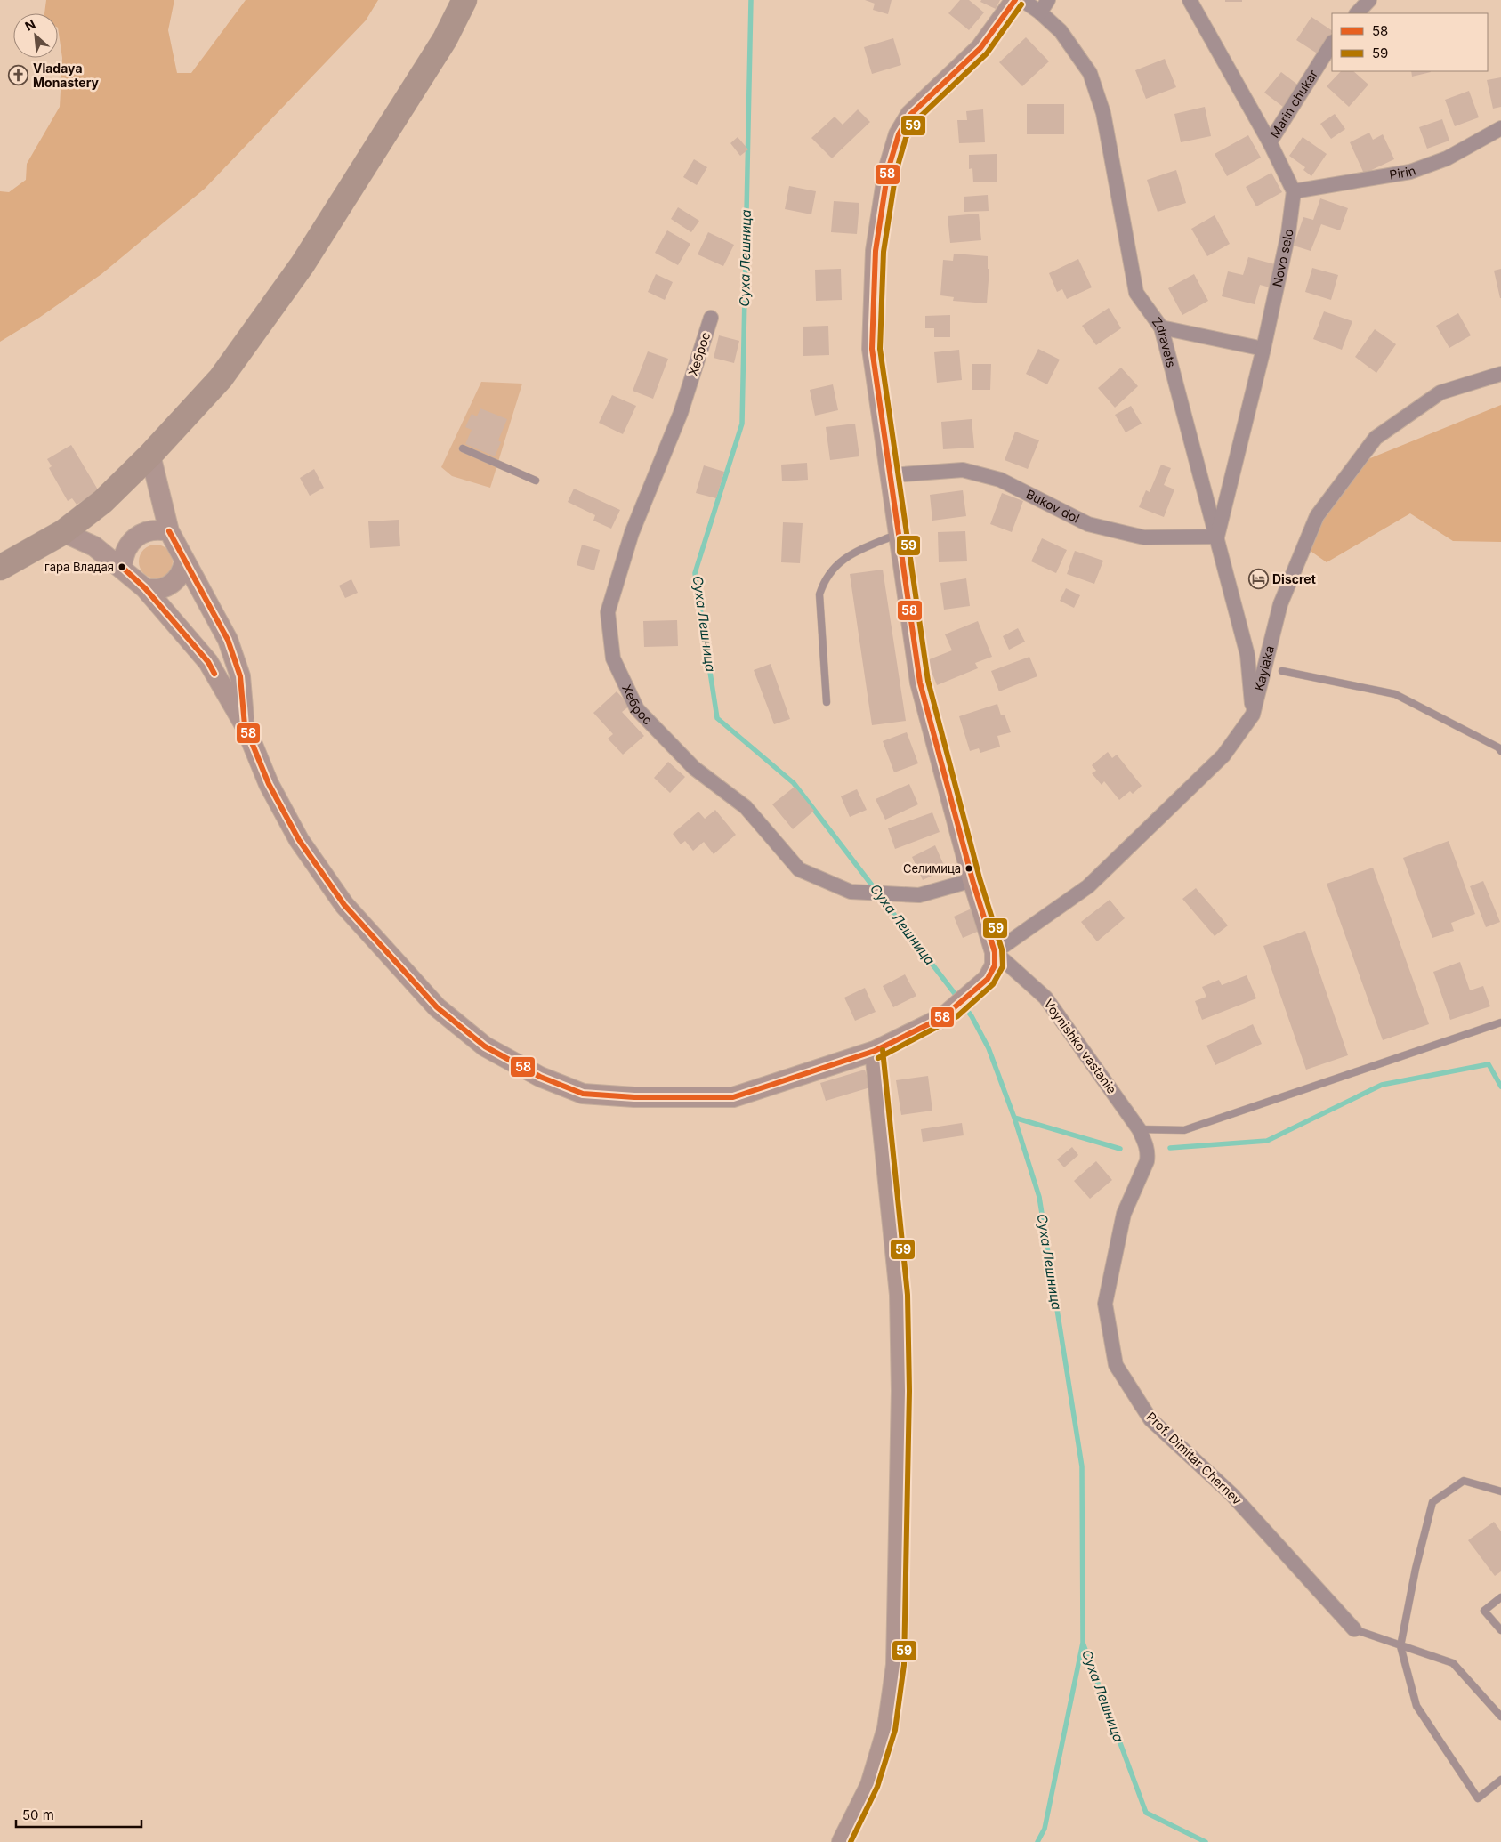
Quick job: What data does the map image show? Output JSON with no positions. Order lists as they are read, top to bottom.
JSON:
{
  "streets": {
    "street": [
      "Marin chukar",
      "Pirin",
      "Novo selo",
      "Zdravets",
      "Хеброс",
      "Bukov dol",
      "Kaylaka",
      "Voynishko vastanie",
      "Prof. Dimitar Chernev"
    ]
  },
  "crossings": [
    ["Pirin", "Novo selo"],
    ["Novo selo", "Zdravets"],
    ["Novo selo", "Bukov dol"],
    ["Zdravets", "Bukov dol"],
    ["Zdravets", "Kaylaka"],
    ["Kaylaka", "Voynishko vastanie"],
    ["Voynishko vastanie", "Prof. Dimitar Chernev"]
  ],
  "water": ["Суха Лешница"],
  "places": {
    "church": ["Vladaya Monastery"],
    "other": ["гара Владая", "Селимица"],
    "hotel": ["Discret"]
  },
  "lines": ["transit line 58", "transit line 59"],
  "legend": ["58", "59"],
  "scale_bar": "50 m",
  "north": "top left"
}
